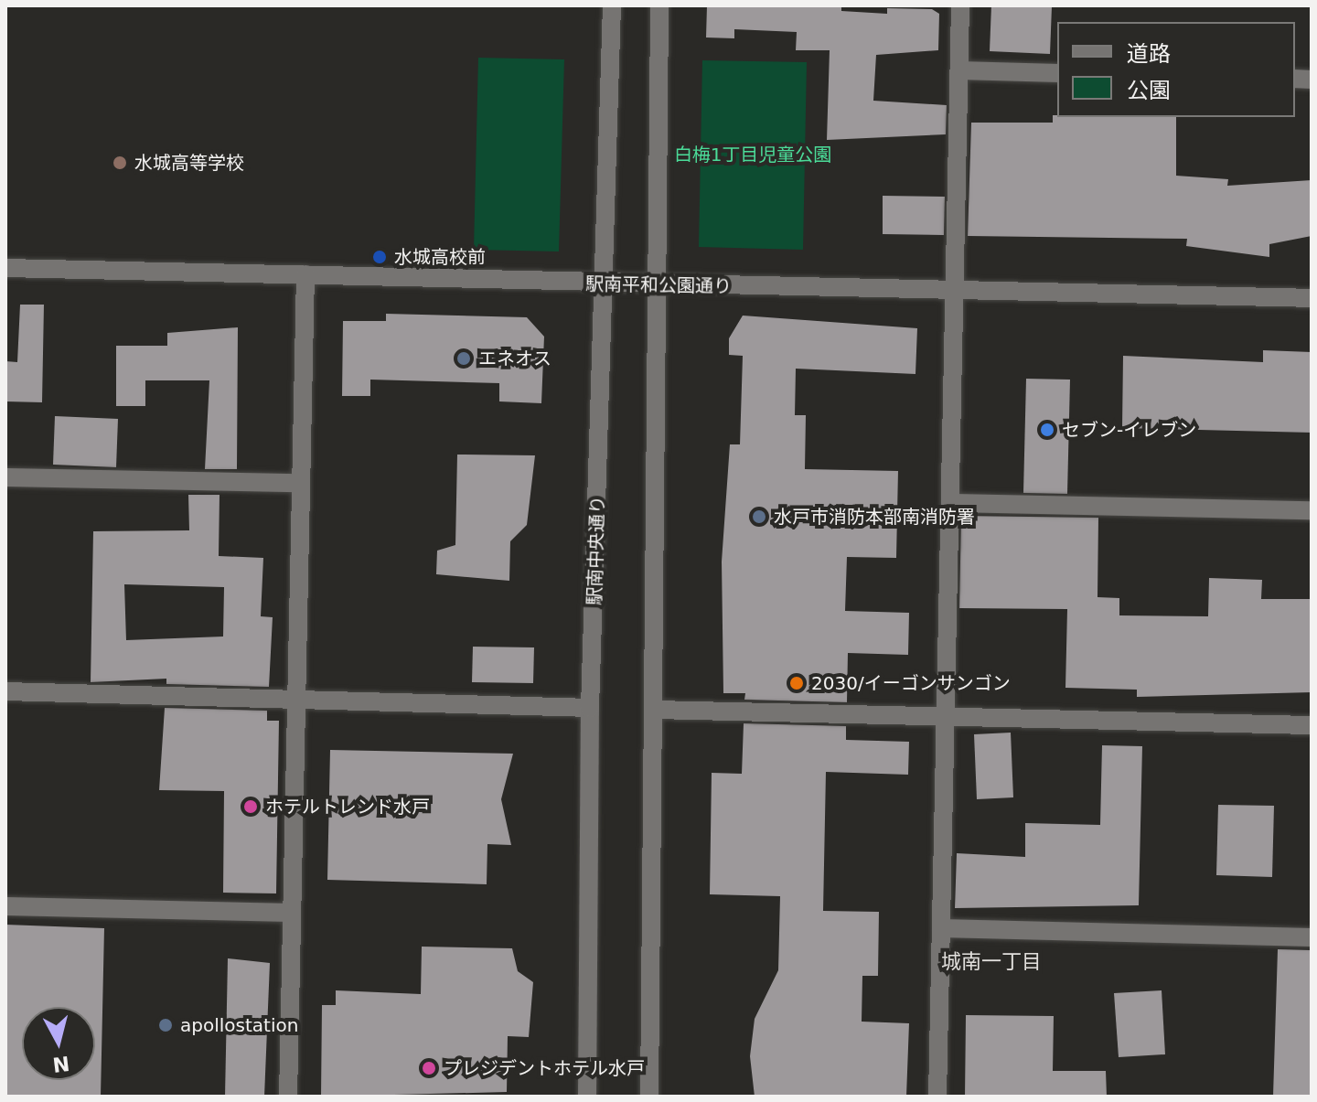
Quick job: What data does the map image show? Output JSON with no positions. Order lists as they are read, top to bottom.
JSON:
{
  "streets": {
    "street": ["駅南平和公園通り", "駅南中央通り"]
  },
  "crossings": [
    ["駅南平和公園通り", "駅南中央通り"]
  ],
  "districts": ["城南一丁目"],
  "parks": ["白梅1丁目児童公園"],
  "places": [
    "水城高等学校",
    "水城高校前",
    "エネオス",
    "セブン-イレブン",
    "水戸市消防本部南消防署",
    "2030/イーゴンサンゴン",
    "ホテルトレンド水戸",
    "apollostation",
    "プレジデントホテル水戸"
  ],
  "legend": ["道路", "公園"],
  "north": "bottom"
}
